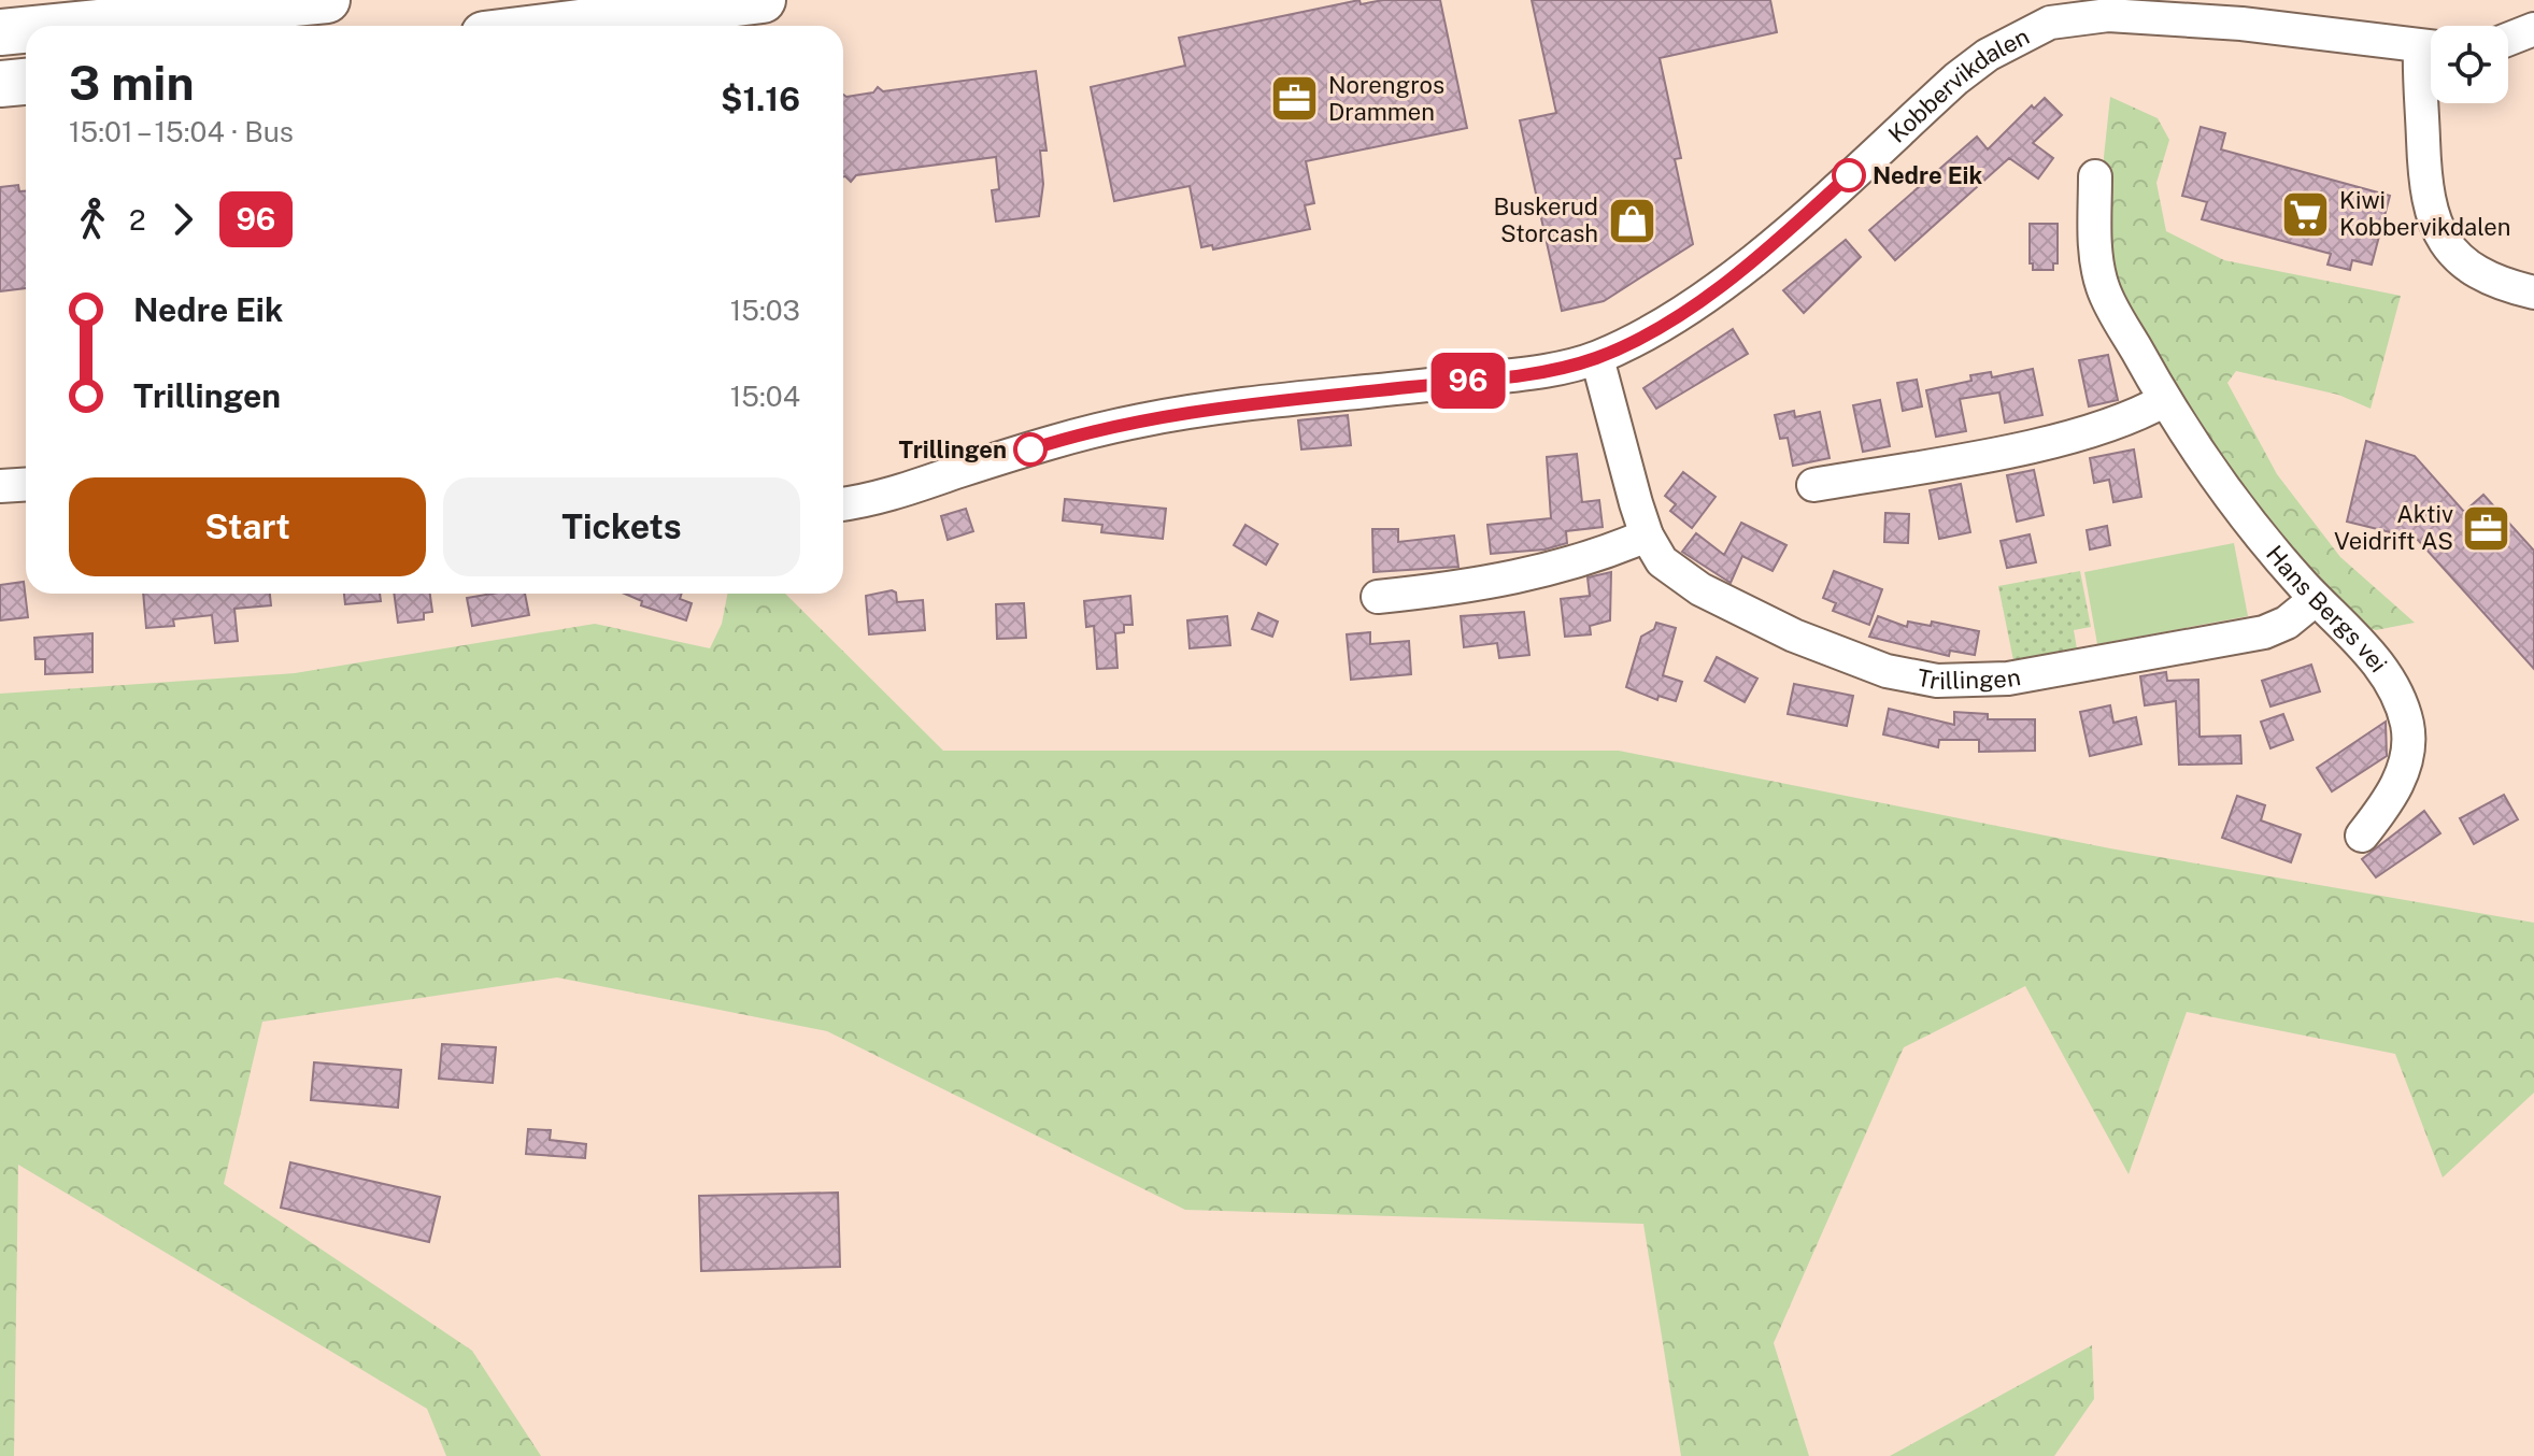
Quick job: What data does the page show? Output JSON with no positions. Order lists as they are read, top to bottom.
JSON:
{
  "streets": {
    "street": ["Kobbervikdalen", "Hans Bergs vei", "Trillingen"]
  },
  "crossings": [
    ["Kobbervikdalen", "Trillingen"],
    ["Hans Bergs vei", "Trillingen"]
  ],
  "places": {
    "office": ["Norengros Drammen", "Aktiv Veidrift AS"],
    "other": ["Nedre Eik", "Trillingen"],
    "supermarket": ["Kiwi Kobbervikdalen"],
    "shop": ["Buskerud Storcash"]
  },
  "lines": ["bus line 96"],
  "page": {
    "on_map": "96",
    "heading": ["3 min", "15:01 – 15:04 · Bus", "$1.16"],
    "legs": ["2", "96"],
    "list": [
      {
        "name": "Nedre Eik",
        "value": "15:03"
      },
      {
        "name": "Trillingen",
        "value": "15:04"
      }
    ],
    "buttons": ["Start", "Tickets"]
  }
}
